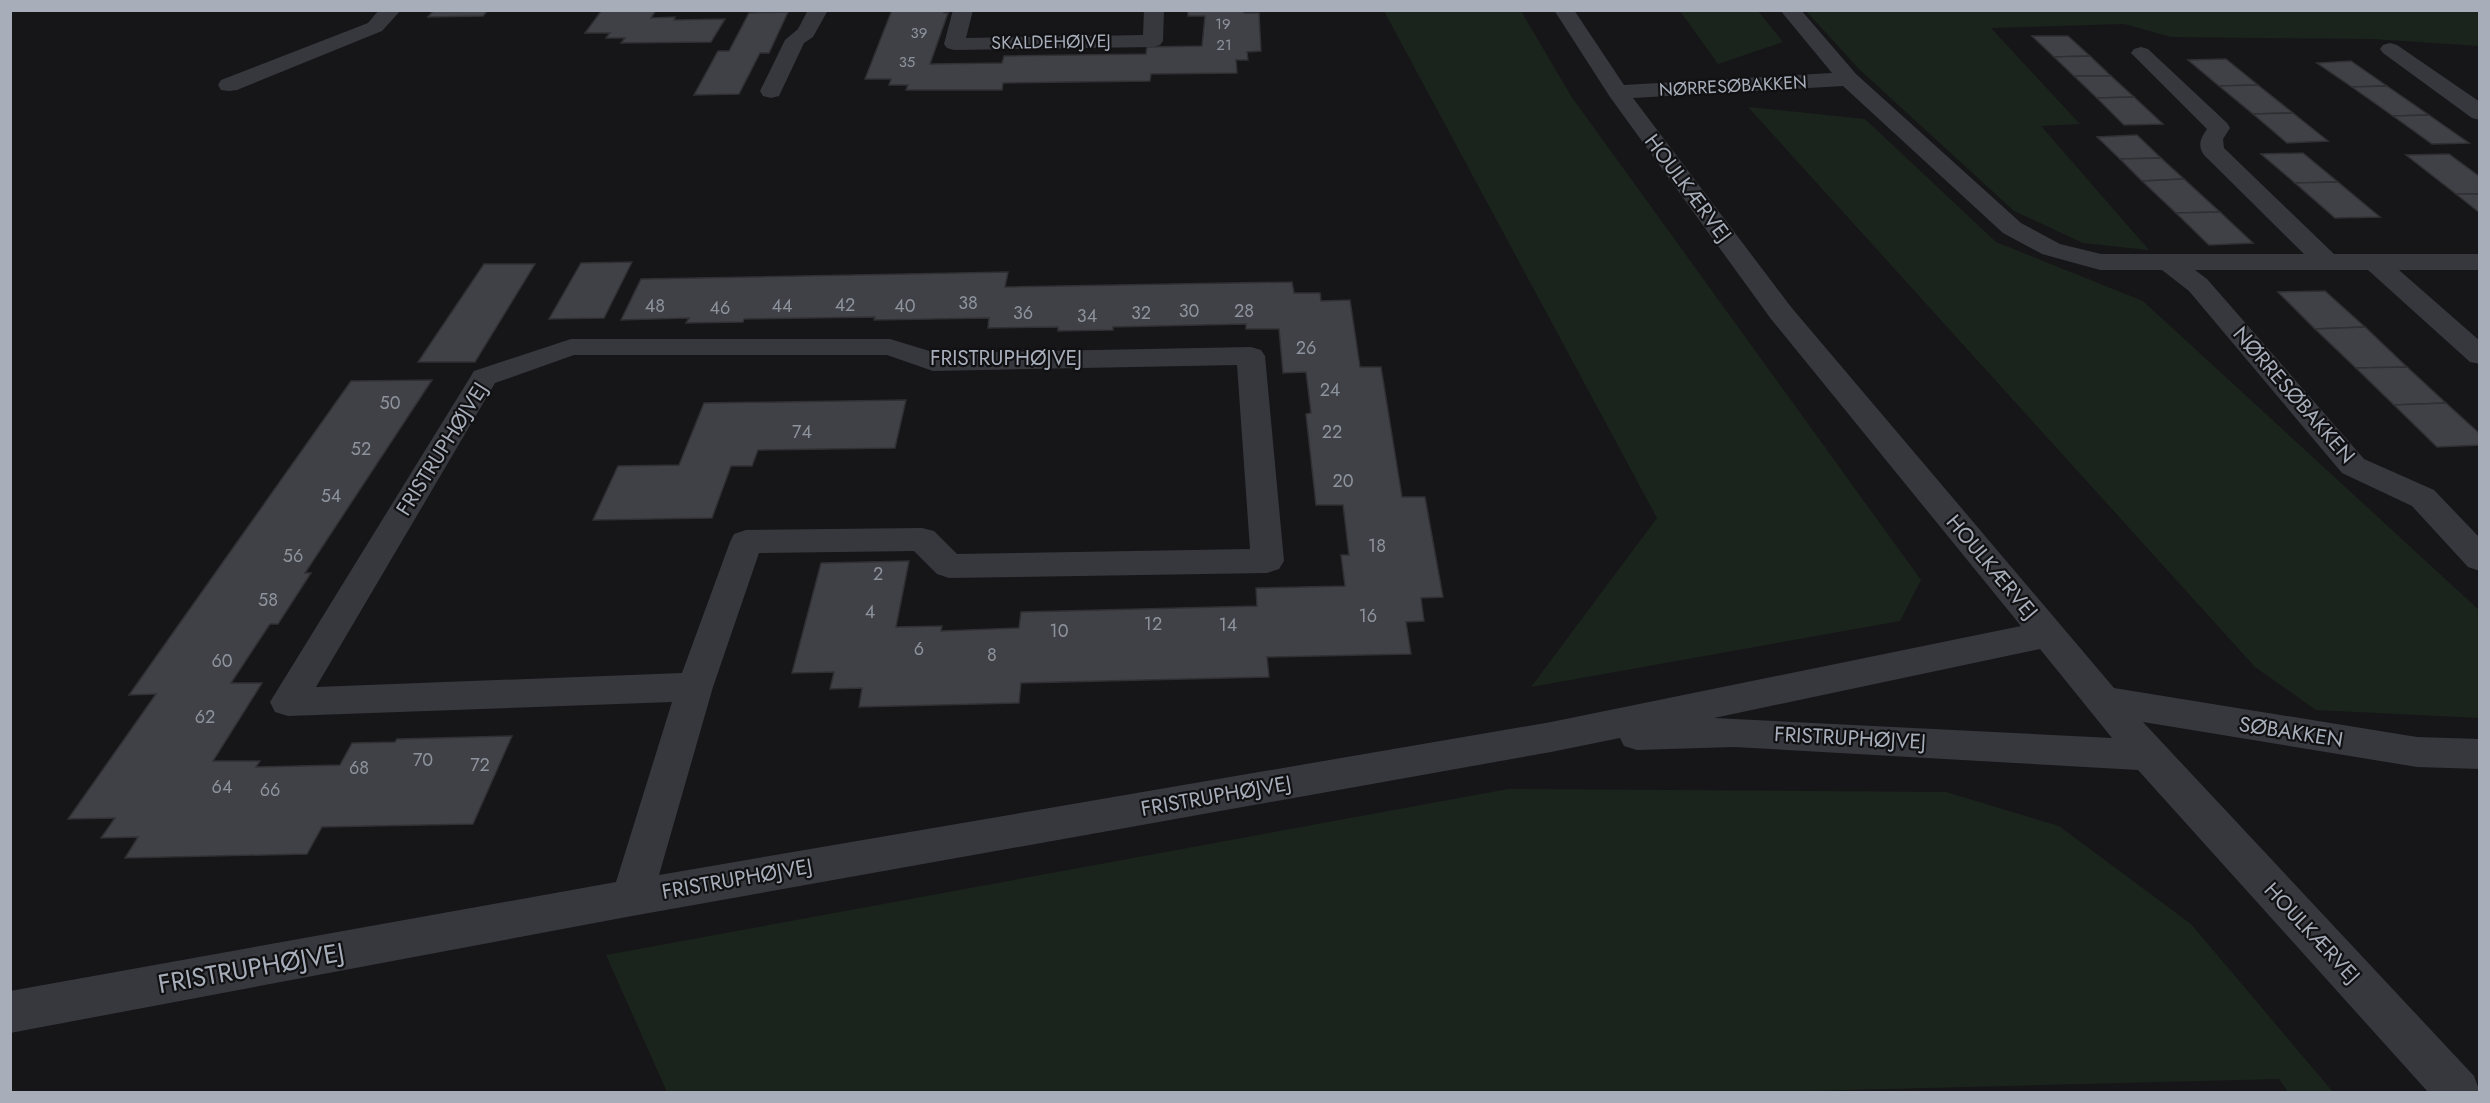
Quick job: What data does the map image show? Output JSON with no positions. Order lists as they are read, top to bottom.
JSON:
{
  "streets": {
    "street": [
      "SKALDEHØJVEJ",
      "NØRRESØBAKKEN",
      "HOULKÆRVEJ",
      "FRISTRUPHØJVEJ",
      "SØBAKKEN"
    ]
  },
  "crossings": [
    ["NØRRESØBAKKEN", "HOULKÆRVEJ"],
    ["HOULKÆRVEJ", "FRISTRUPHØJVEJ"],
    ["HOULKÆRVEJ", "SØBAKKEN"]
  ],
  "house_numbers": [
    "19",
    "39",
    "21",
    "35",
    "38",
    "42",
    "48",
    "44",
    "40",
    "46",
    "30",
    "28",
    "36",
    "32",
    "34",
    "26",
    "24",
    "50",
    "74",
    "22",
    "52",
    "20",
    "54",
    "18",
    "56",
    "2",
    "58",
    "4",
    "16",
    "12",
    "14",
    "10",
    "6",
    "8",
    "60",
    "62",
    "70",
    "72",
    "68",
    "64",
    "66"
  ]
}
